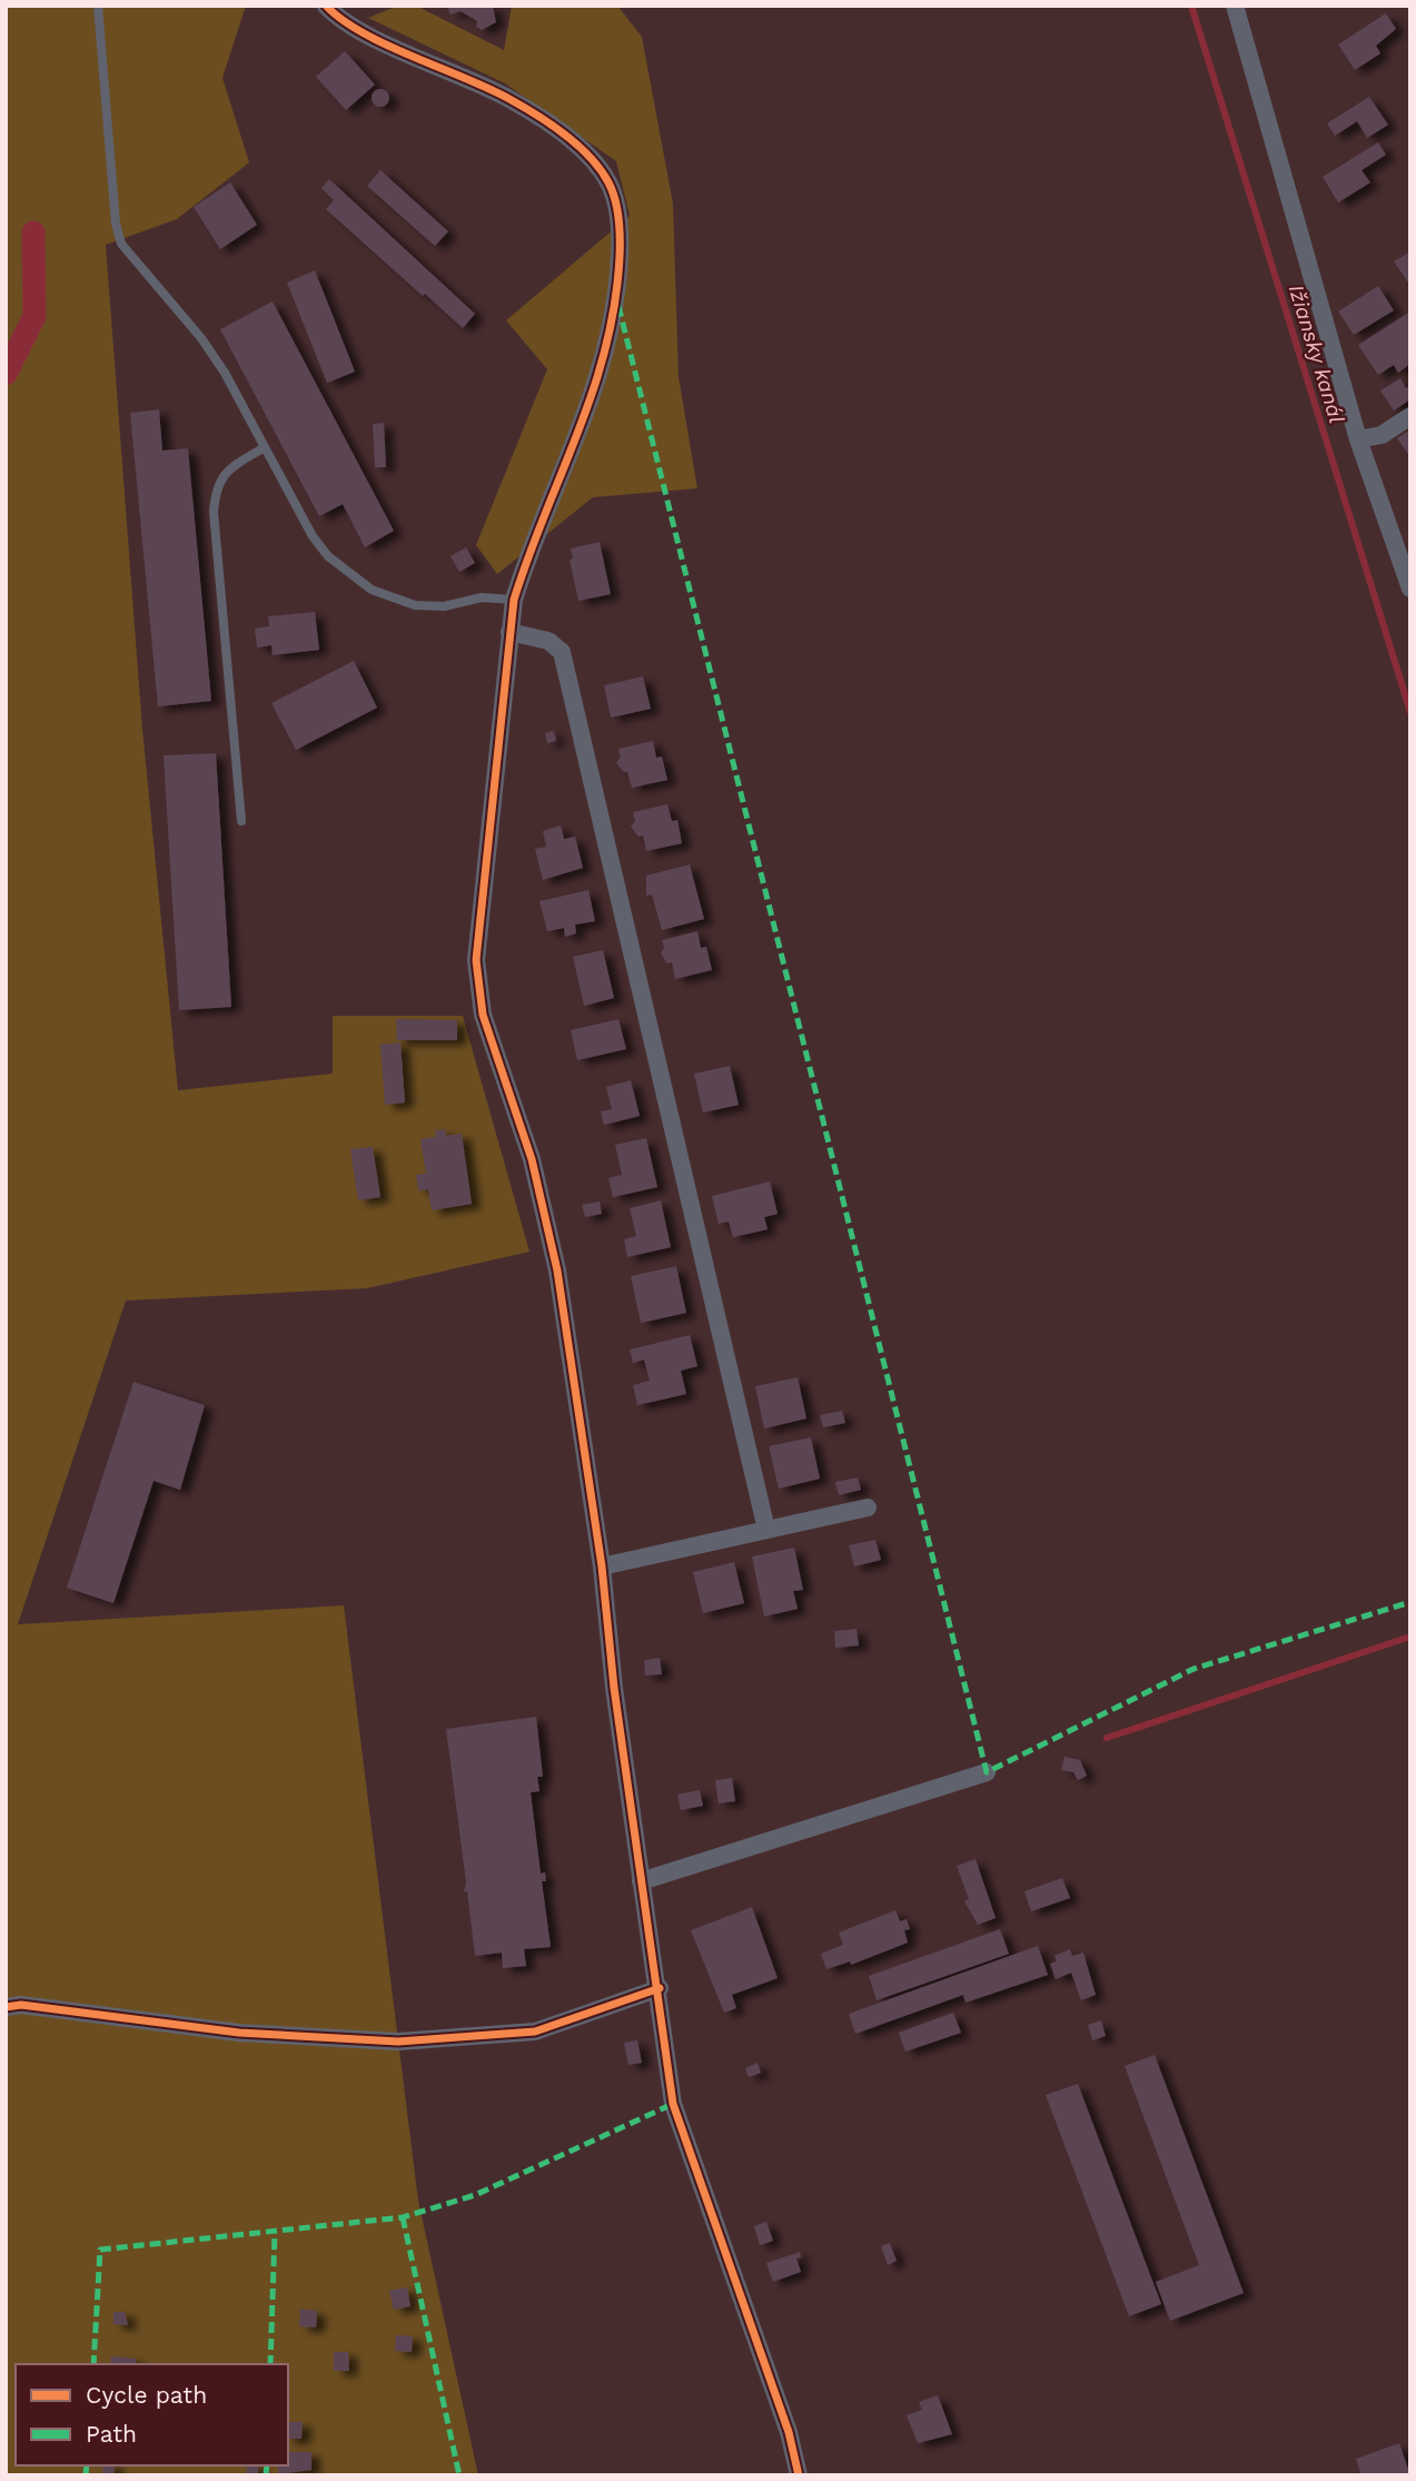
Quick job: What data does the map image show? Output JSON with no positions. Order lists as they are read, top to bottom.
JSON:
{
  "water": ["Ižiansky kanál"],
  "legend": ["Cycle path", "Path"]
}
